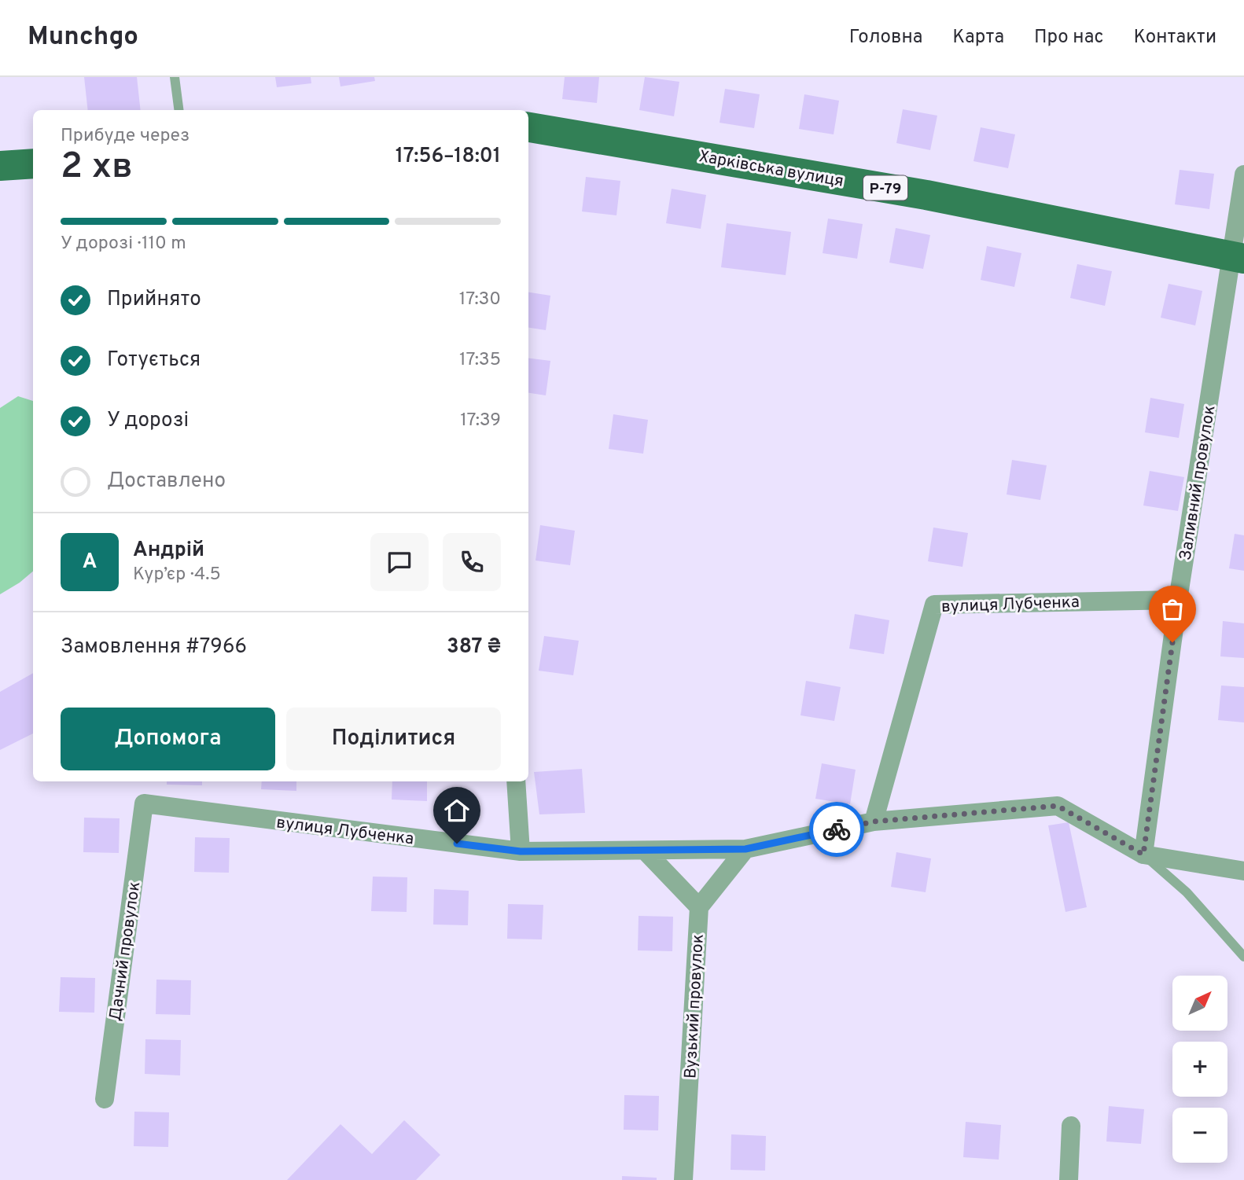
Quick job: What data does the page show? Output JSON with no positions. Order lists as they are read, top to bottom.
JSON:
{
  "streets": {
    "main road": ["Харківська вулиця", "Р-79"],
    "street": [
      "Заливний провулок",
      "вулиця Лубченка",
      "Дачний провулок",
      "Вузький провулок"
    ]
  },
  "crossings": [
    ["Харківська вулиця", "Заливний провулок"],
    ["Заливний провулок", "вулиця Лубченка"],
    ["вулиця Лубченка", "Дачний провулок"]
  ],
  "north": "top right",
  "page": {
    "header": "Munchgo",
    "nav": [
      "Головна",
      "Карта",
      "Про нас",
      "Контакти"
    ],
    "heading": ["2 хв", "Прибуде через", "17:56–18:01"],
    "panel": [
      "Андрій",
      "Кур’єр · 4.5",
      "Замовлення #7966",
      "387 ₴"
    ],
    "bar": "У дорозі · 110 m",
    "list": [
      ["Прийнято", "17:30"],
      ["Готується", "17:35"],
      ["У дорозі", "17:39"],
      "Доставлено"
    ],
    "round": "А",
    "buttons": ["Допомога", "Поділитися"],
    "map_buttons": ["+", "−"]
  }
}
